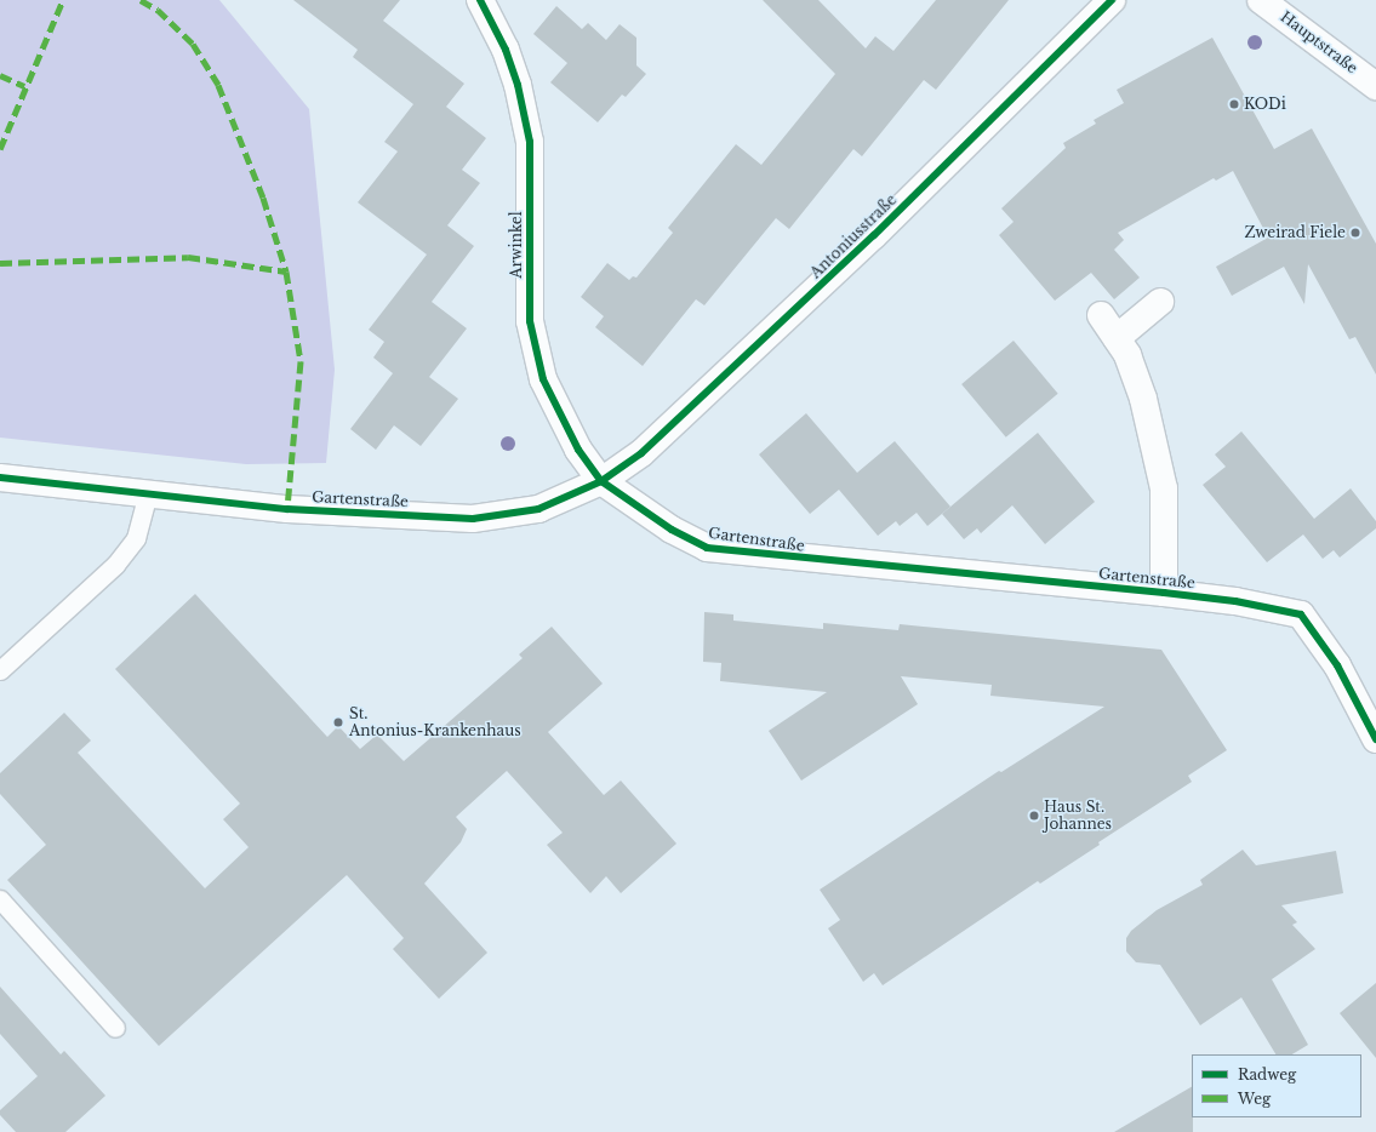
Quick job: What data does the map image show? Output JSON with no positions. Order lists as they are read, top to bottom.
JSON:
{
  "streets": {
    "street": [
      "Hauptstraße",
      "Antoniusstraße",
      "Arwinkel",
      "Gartenstraße"
    ]
  },
  "crossings": [
    ["Antoniusstraße", "Arwinkel"],
    ["Antoniusstraße", "Gartenstraße"],
    ["Arwinkel", "Gartenstraße"]
  ],
  "places": [
    "KODi",
    "Zweirad Fiele",
    "St. Antonius-Krankenhaus",
    "Haus St. Johannes"
  ],
  "legend": ["Radweg", "Weg"]
}
